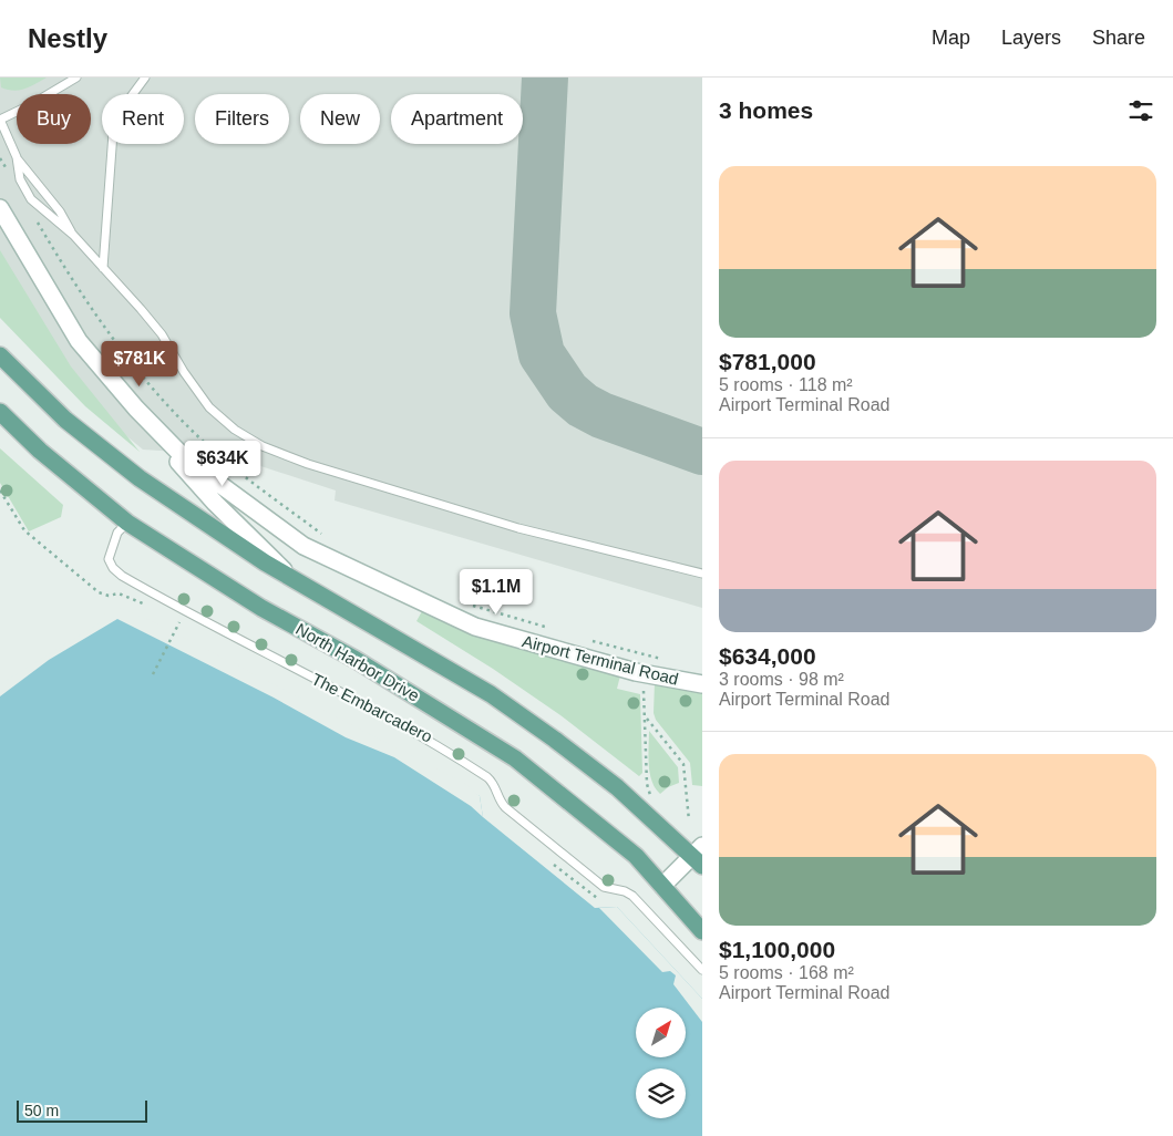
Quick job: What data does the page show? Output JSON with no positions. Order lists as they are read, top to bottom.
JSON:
{
  "streets": {
    "main road": ["Airport Terminal Road", "North Harbor Drive"]
  },
  "scale_bar": "50 m",
  "north": "top right",
  "page": {
    "header": "Nestly",
    "nav": ["Map", "Layers", "Share"],
    "heading": "3 homes",
    "chip": [
      "Buy",
      "Rent",
      "Filters",
      "New",
      "Apartment"
    ],
    "list": [
      {
        "name": "$781,000",
        "note": "5 rooms · 118 m² · Airport Terminal Road"
      },
      {
        "name": "$634,000",
        "note": "3 rooms · 98 m² · Airport Terminal Road"
      },
      {
        "name": "$1,100,000",
        "note": "5 rooms · 168 m² · Airport Terminal Road"
      }
    ],
    "price": ["$781K", "$634K", "$1.1M"],
    "scale": "50 m"
  }
}
